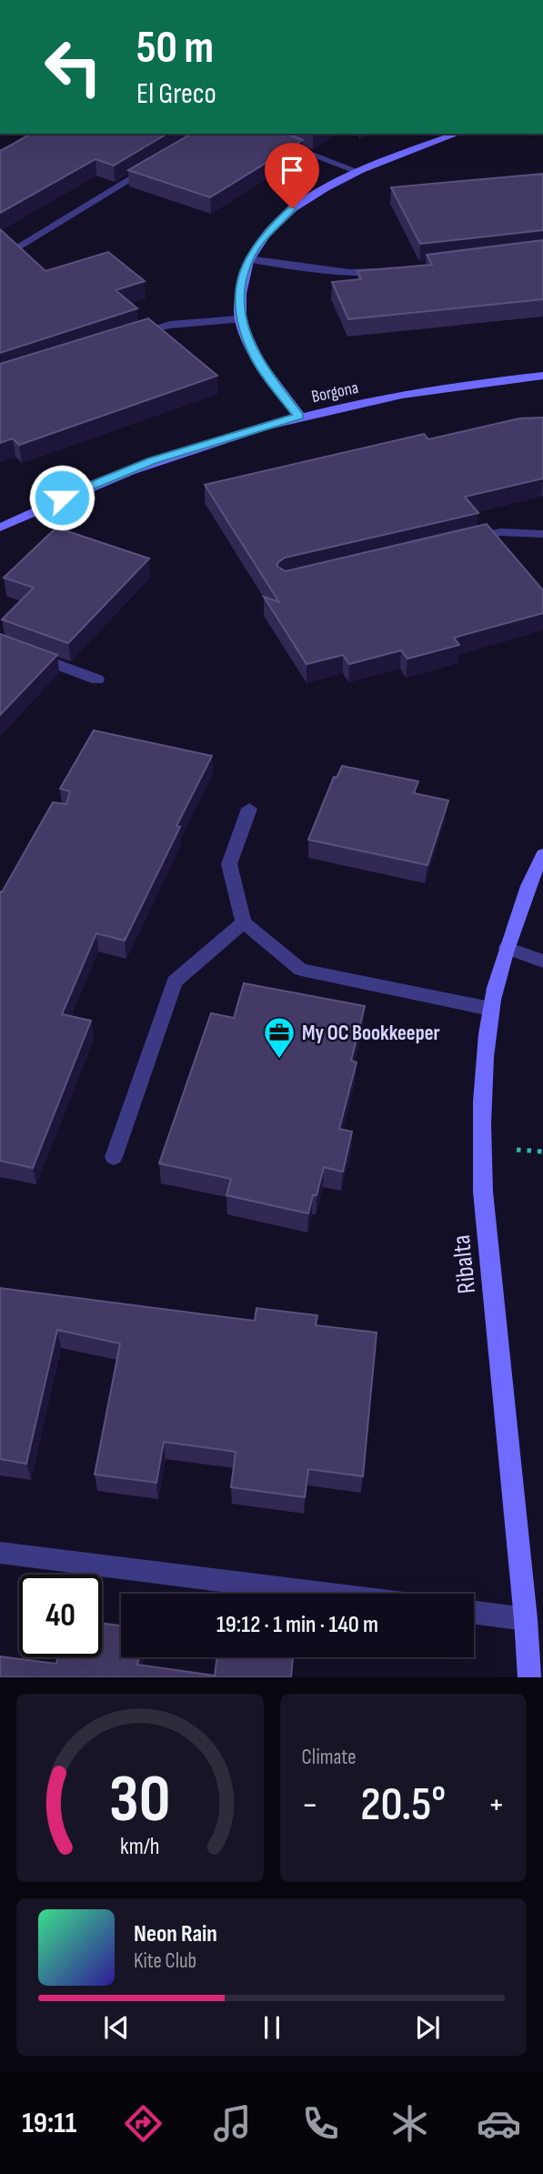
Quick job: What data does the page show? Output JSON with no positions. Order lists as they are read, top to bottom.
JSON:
{
  "streets": {
    "street": ["Borgona", "Ribalta"]
  },
  "places": {
    "office": ["My OC Bookkeeper"]
  },
  "page": {
    "turn": ["50 m", "El Greco"],
    "limit": "40",
    "trip": "19:12 · 1 min · 140 m",
    "tile": "Climate",
    "heat": ["−", "20.5°", "+"],
    "song": ["Neon Rain", "Kite Club"],
    "tabs": "19:11",
    "gauge": ["30", "km/h"]
  }
}
